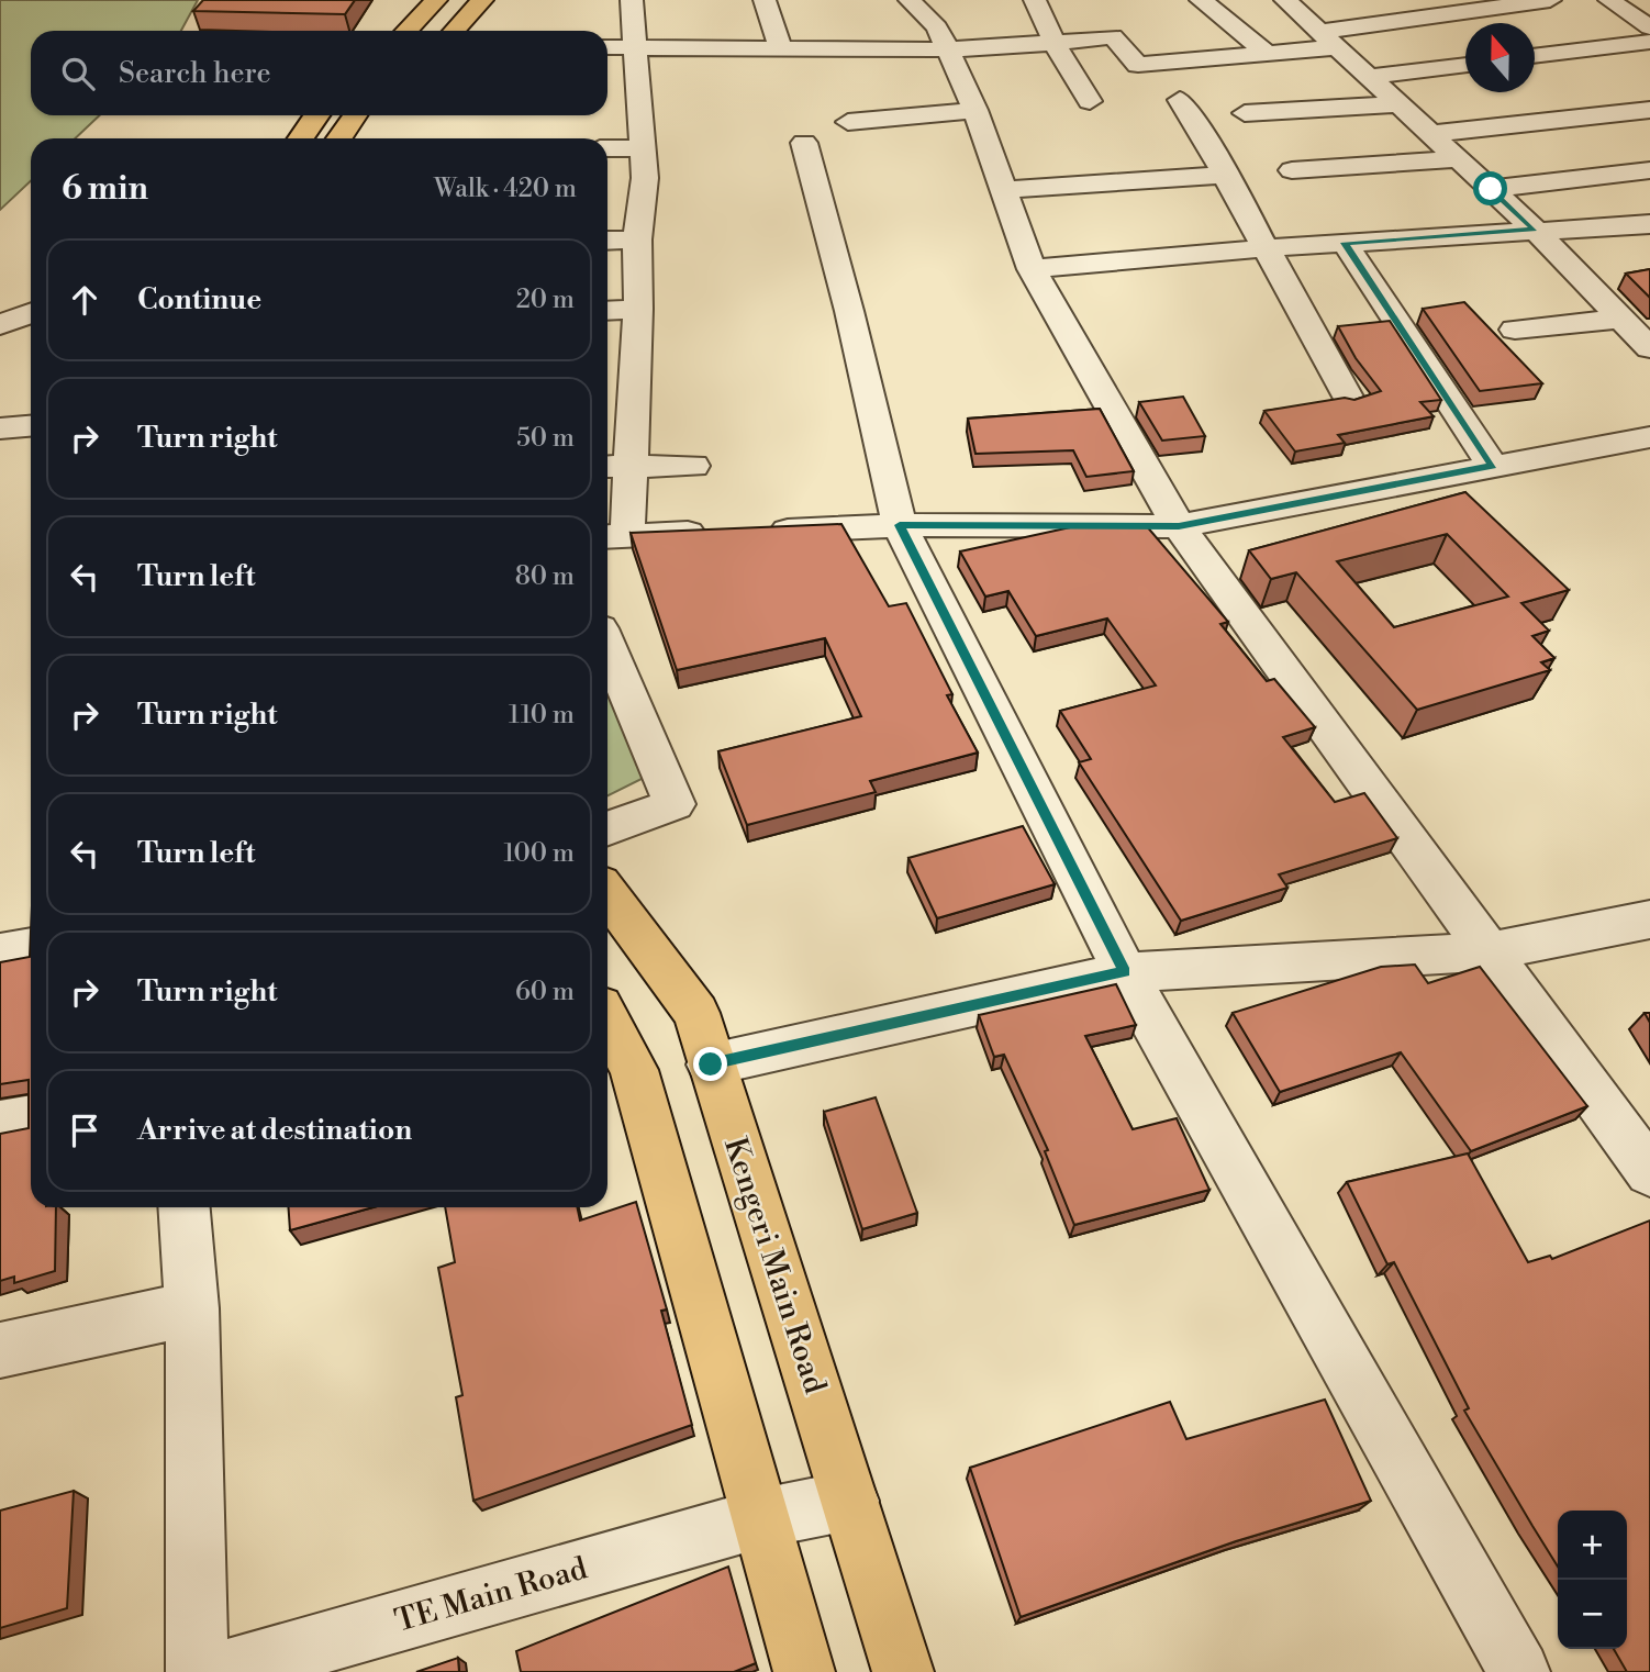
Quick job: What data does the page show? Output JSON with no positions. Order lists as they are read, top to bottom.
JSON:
{
  "streets": {
    "main road": ["Kengeri Main Road"],
    "street": ["TE Main Road"]
  },
  "crossings": [
    ["Kengeri Main Road", "TE Main Road"]
  ],
  "north": "top",
  "page": {
    "search": "Search here",
    "heading": ["6 min", "Walk · 420 m"],
    "list": [
      ["Continue", "20 m"],
      ["Turn right", "50 m"],
      ["Turn left", "80 m"],
      ["Turn right", "110 m"],
      ["Turn left", "100 m"],
      ["Turn right", "60 m"],
      "Arrive at destination"
    ],
    "map_buttons": ["+", "−"]
  }
}
